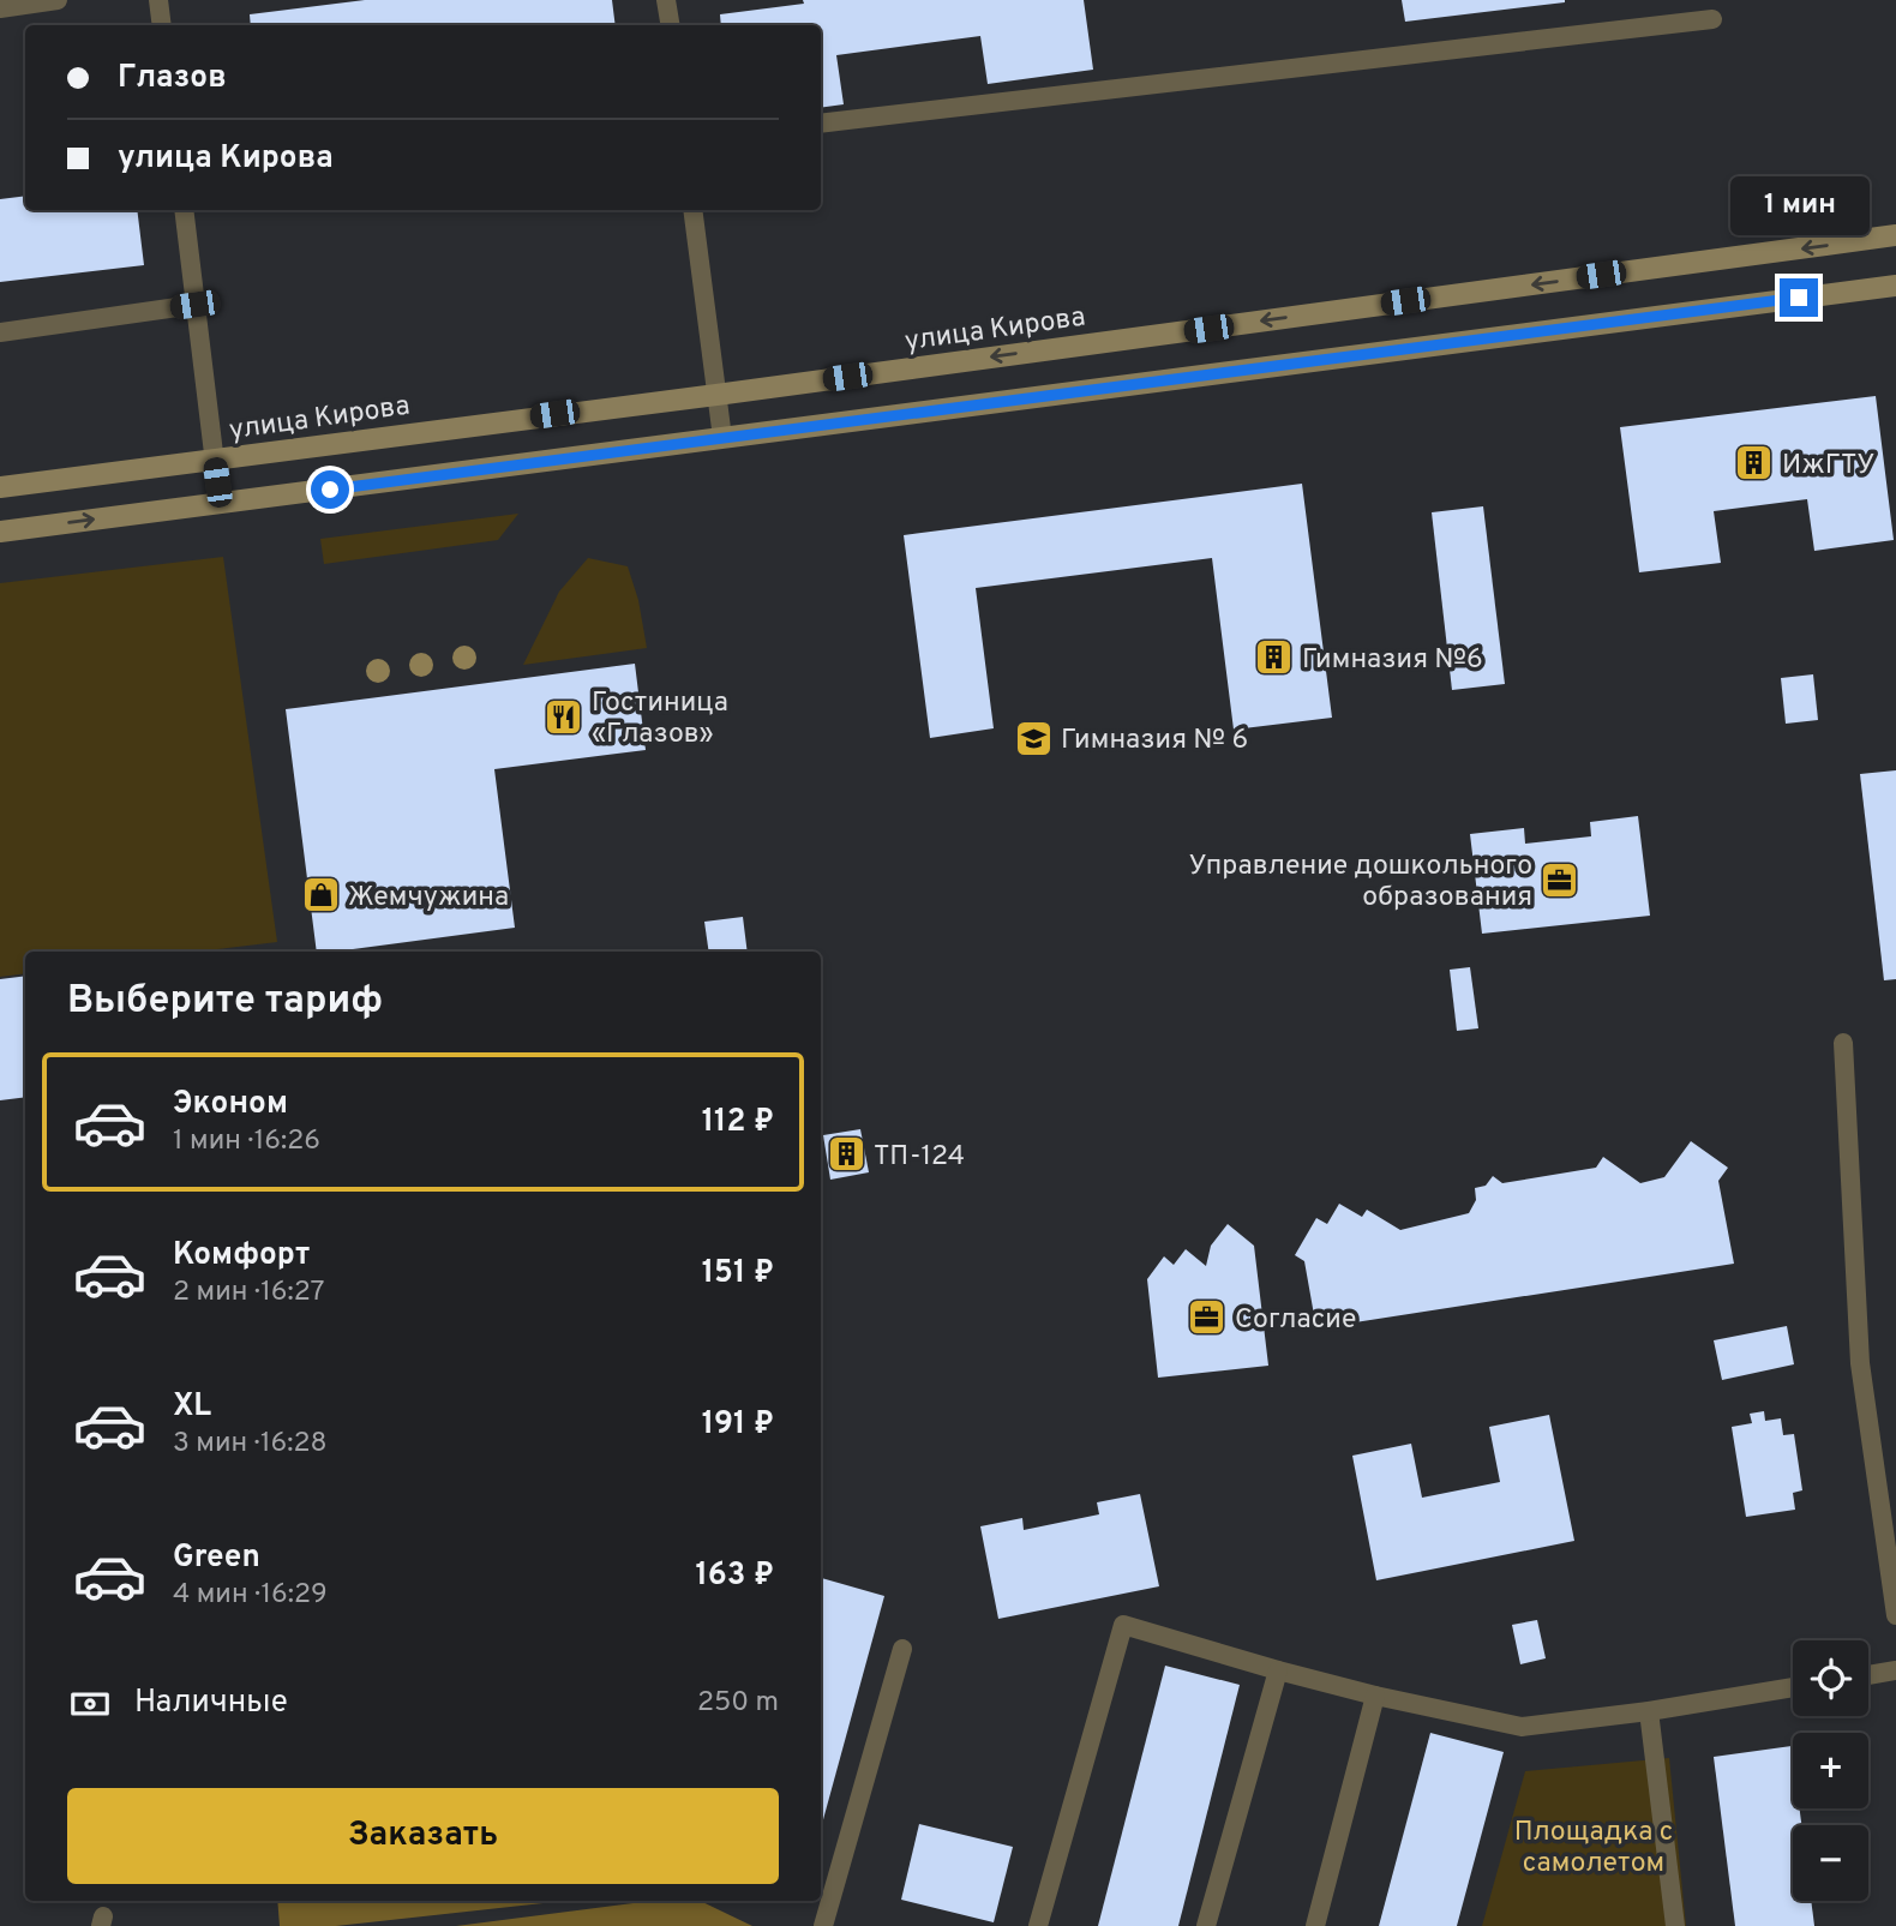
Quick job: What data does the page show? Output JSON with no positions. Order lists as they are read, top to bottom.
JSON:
{
  "streets": {
    "main road": ["улица Кирова"]
  },
  "parks": ["Площадка с самолетом"],
  "places": {
    "building": ["ИжГТУ", "Гимназия №6", "ТП-124"],
    "restaurant": ["Гостиница «Глазов»"],
    "school or university": ["Гимназия № 6"],
    "office": ["Управление дошкольного образования", "Согласие"],
    "shop": ["Жемчужина"]
  },
  "page": {
    "banner": ["Глазов", "улица Кирова"],
    "bubble": "1 мин",
    "heading": "Выберите тариф",
    "list": [
      {
        "name": "Эконом",
        "note": "1 мин · 16:26",
        "value": "112 ₽"
      },
      {
        "name": "Комфорт",
        "note": "2 мин · 16:27",
        "value": "151 ₽"
      },
      {
        "name": "XL",
        "note": "3 мин · 16:28",
        "value": "191 ₽"
      },
      {
        "name": "Green",
        "note": "4 мин · 16:29",
        "value": "163 ₽"
      }
    ],
    "map_buttons": ["+", "−"],
    "pay": ["Наличные", "250 m"],
    "buttons": "Заказать"
  }
}
